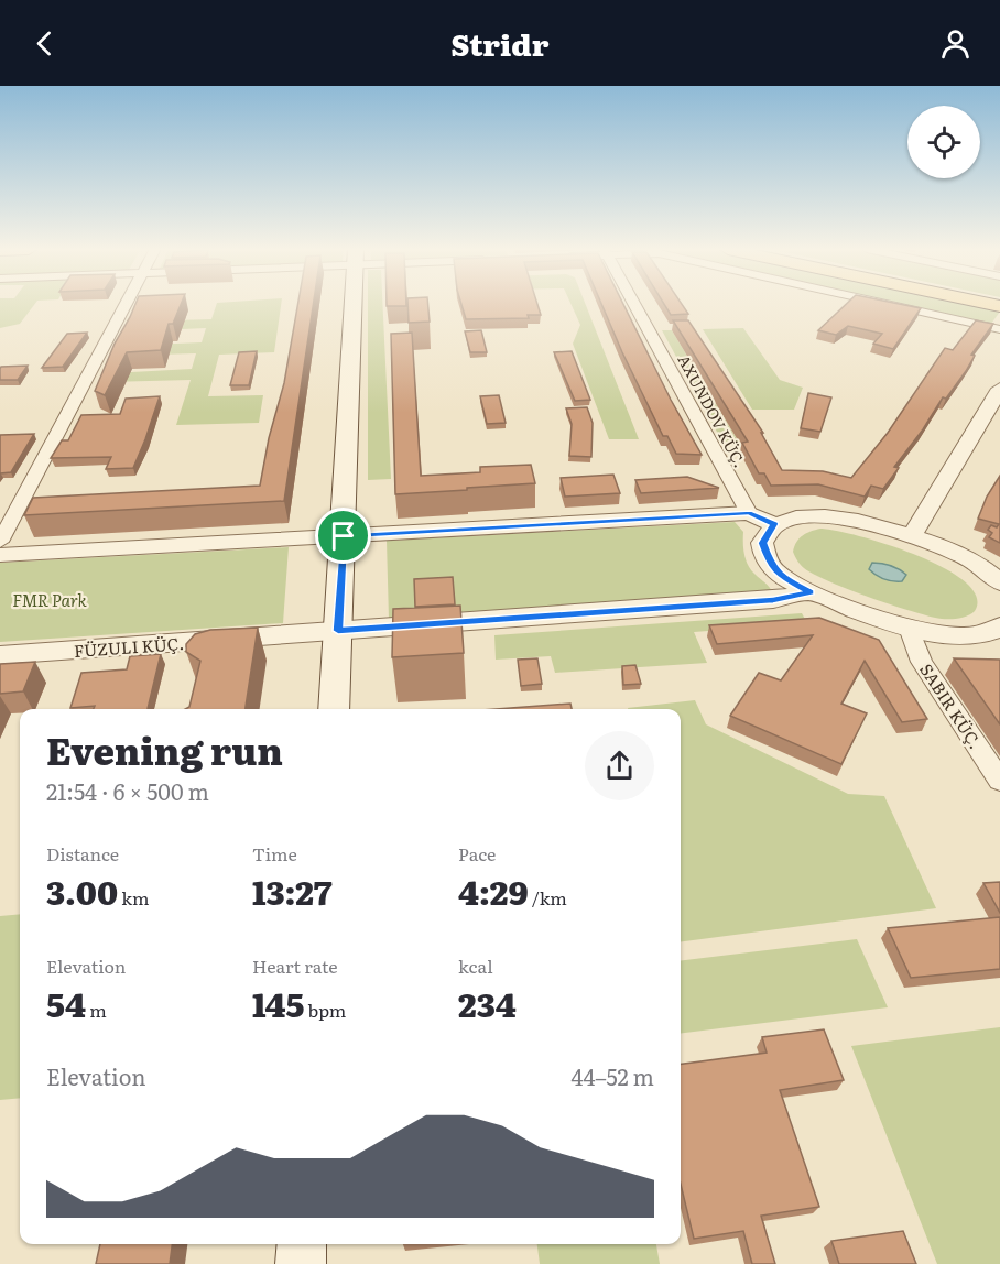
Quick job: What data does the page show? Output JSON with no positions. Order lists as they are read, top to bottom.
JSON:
{
  "streets": {
    "street": ["AXUNDOV KÜÇ.", "FÜZULI KÜÇ.", "SABIR KÜÇ."]
  },
  "parks": ["FMR Park"],
  "page": {
    "header": "Stridr",
    "heading": ["Evening run", "21:54 · 6 × 500 m"],
    "stats": [
      ["Distance", "3.00 km"],
      ["Time", "13:27"],
      ["Pace", "4:29 /km"],
      ["Elevation", "54 m"],
      ["Heart rate", "145 bpm"],
      ["kcal", "234"]
    ],
    "chart": ["Elevation", "44–52 m"]
  }
}
